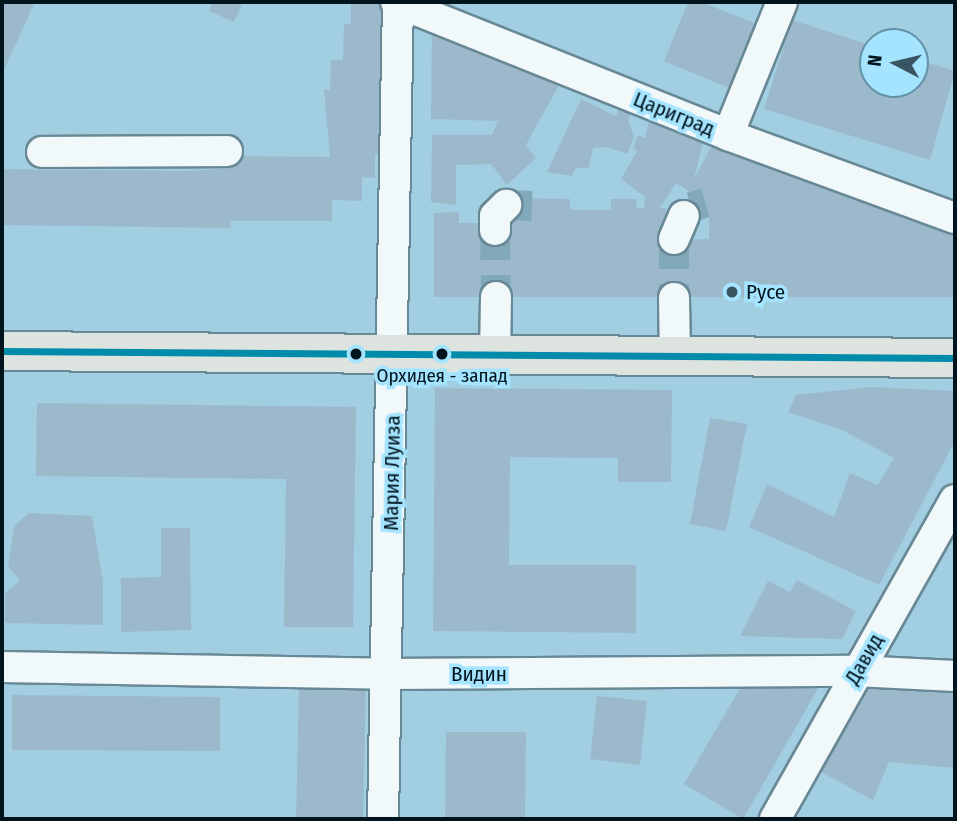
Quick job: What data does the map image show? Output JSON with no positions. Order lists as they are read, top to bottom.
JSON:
{
  "streets": {
    "street": [
      "Цариград",
      "Мария Луиза",
      "Давид",
      "Видин"
    ]
  },
  "crossings": [
    ["Цариград", "Мария Луиза"],
    ["Мария Луиза", "Видин"],
    ["Давид", "Видин"]
  ],
  "places": ["Русе", "Орхидея - запад"],
  "north": "left"
}
